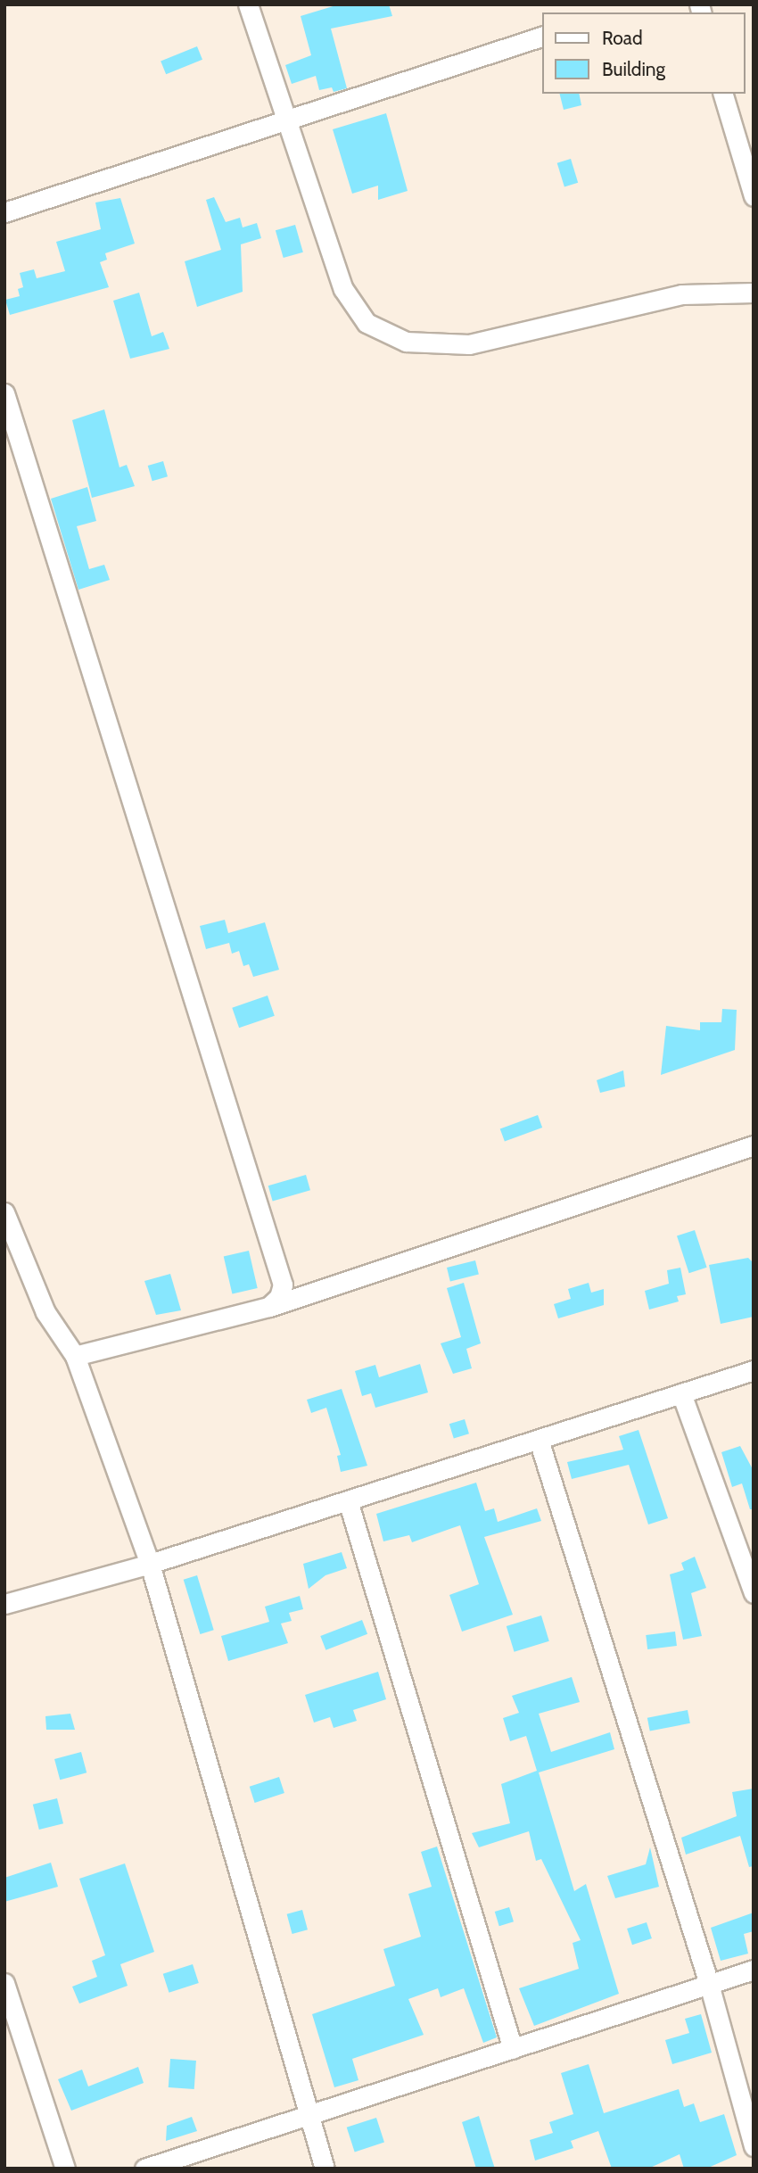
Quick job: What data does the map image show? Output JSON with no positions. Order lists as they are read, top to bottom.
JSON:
{
  "legend": ["Road", "Building"]
}
